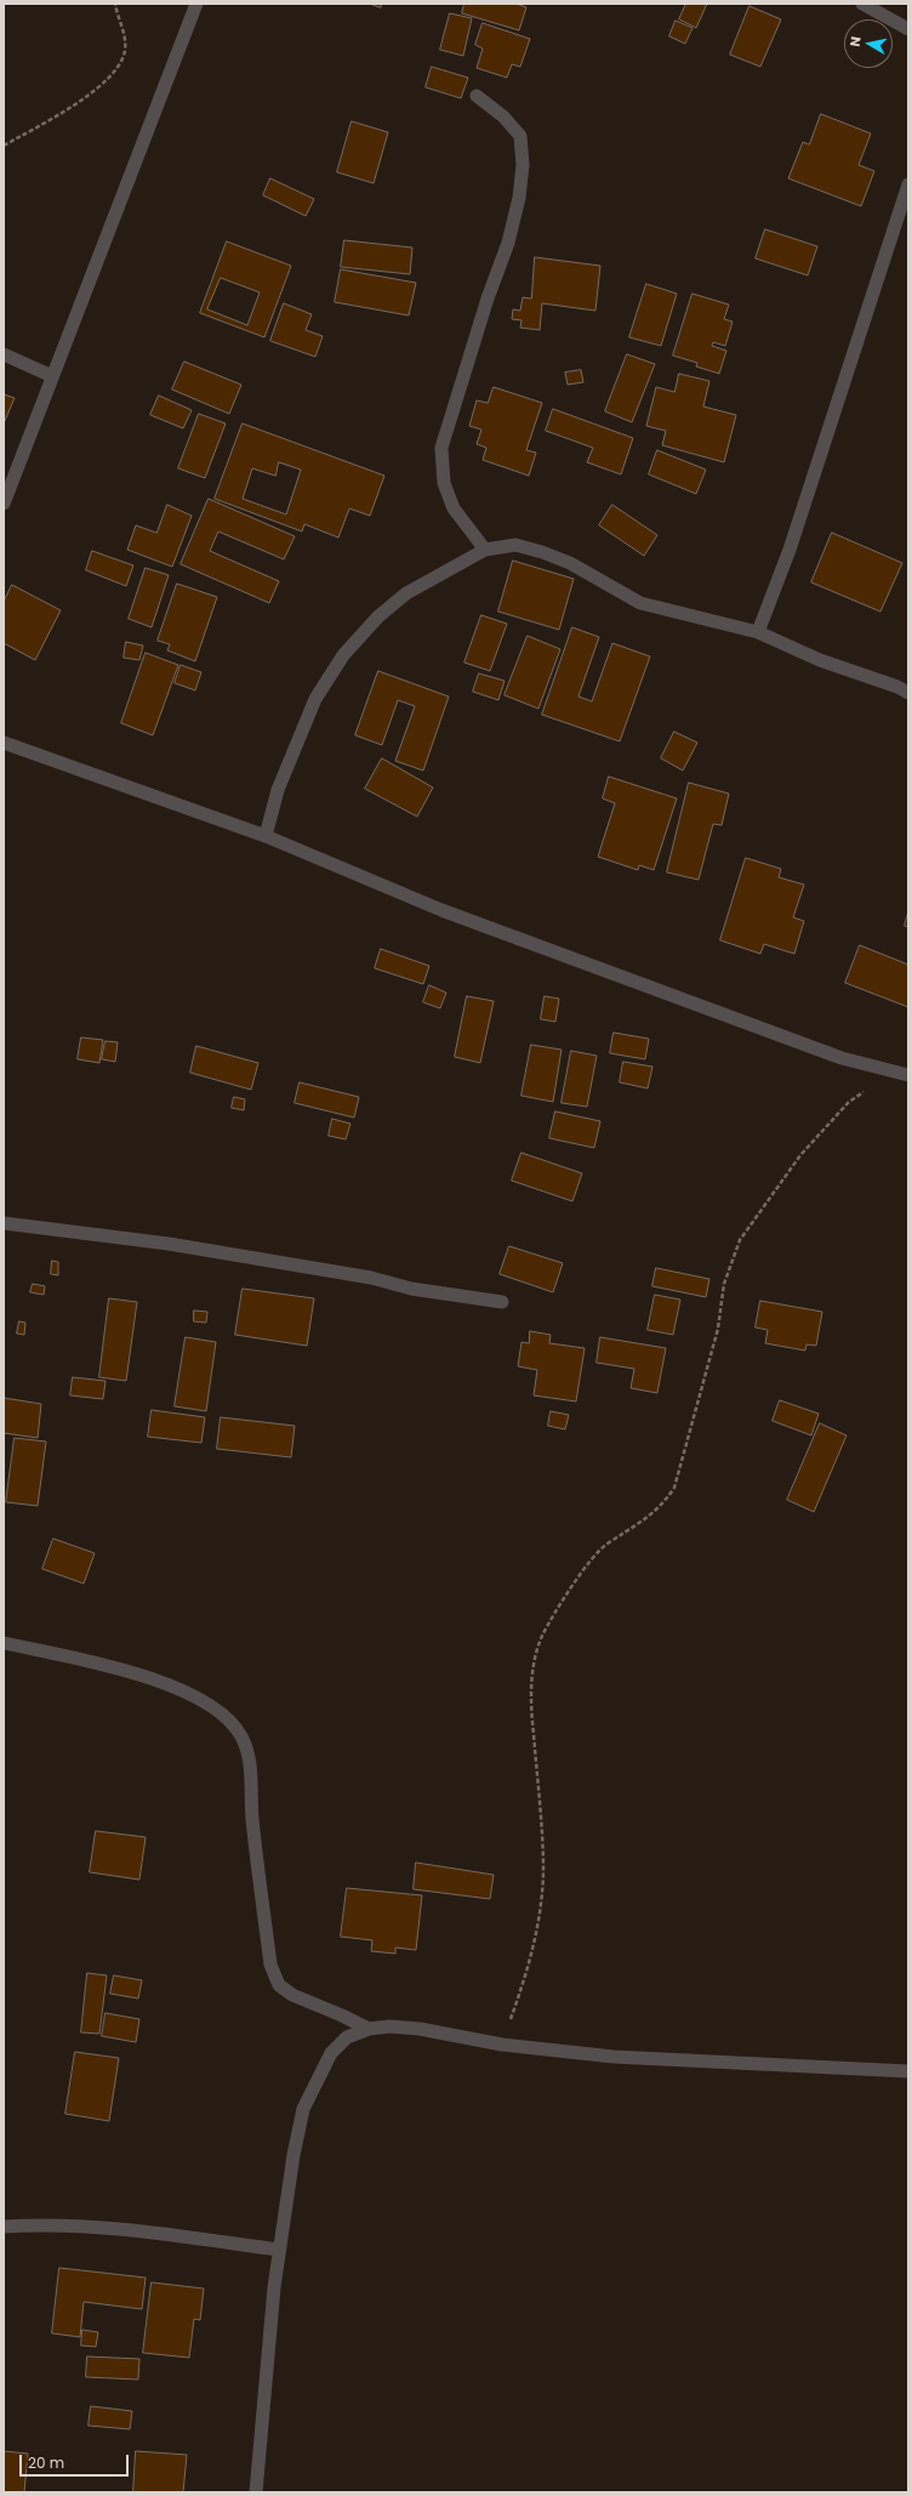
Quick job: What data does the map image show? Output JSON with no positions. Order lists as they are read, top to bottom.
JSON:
{
  "scale_bar": "20 m",
  "north": "left"
}
